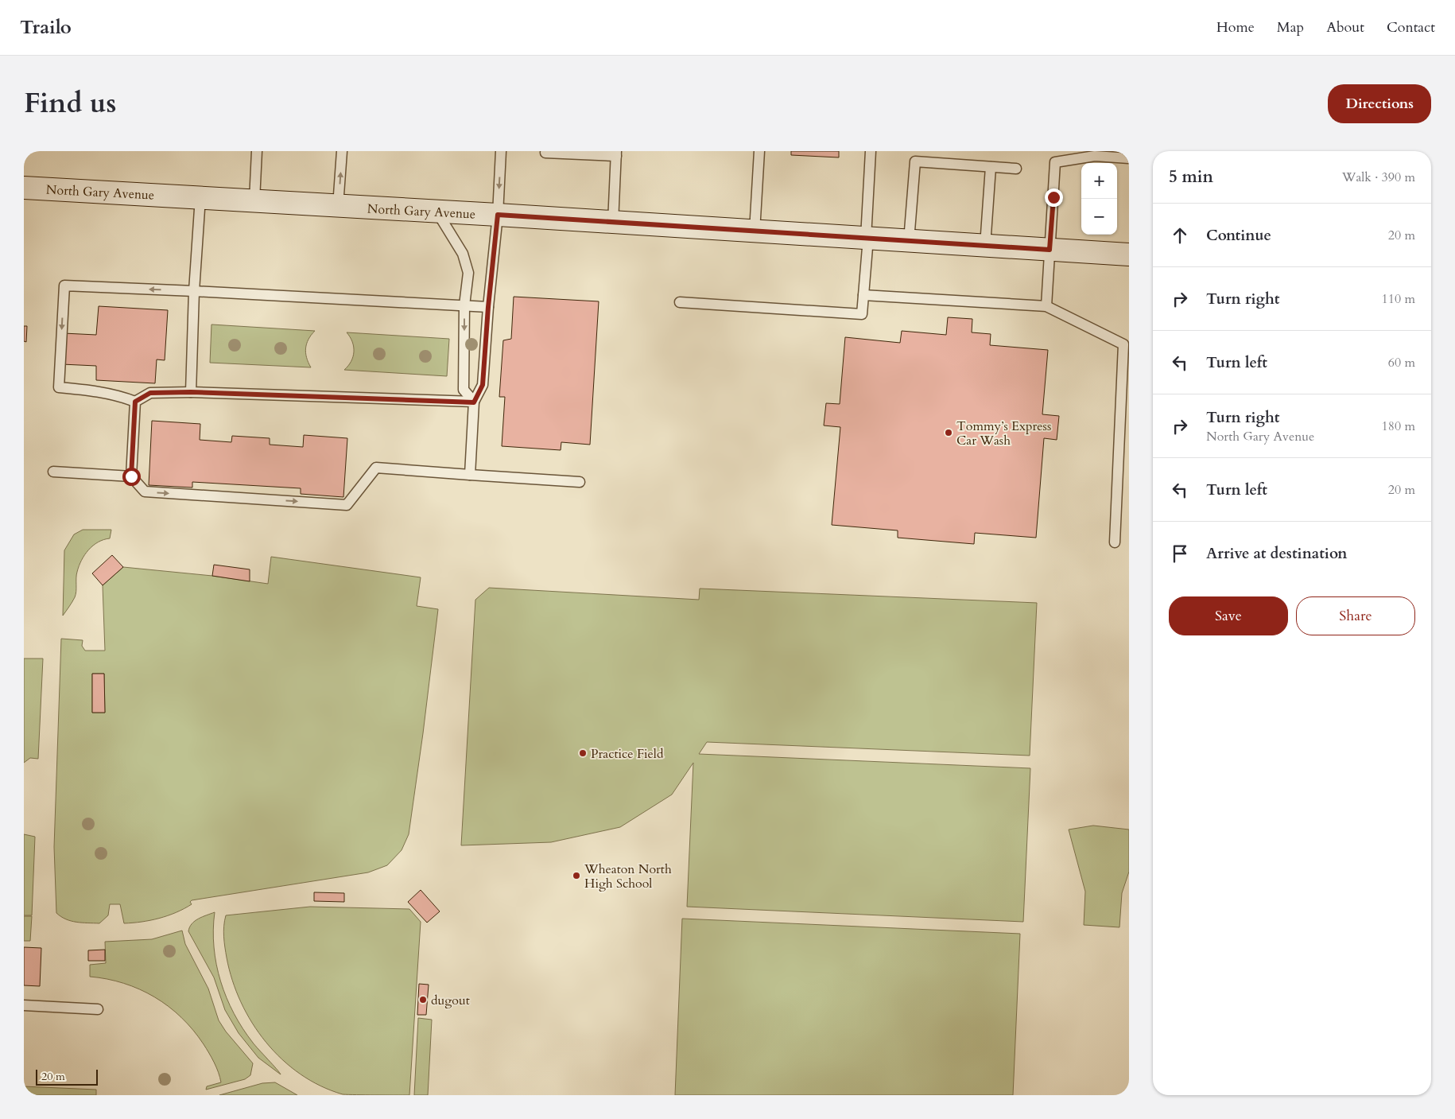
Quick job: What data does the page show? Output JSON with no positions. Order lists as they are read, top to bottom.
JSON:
{
  "streets": {
    "street": ["North Gary Avenue"]
  },
  "places": [
    "Tommy’s Express Car Wash",
    "Practice Field",
    "Wheaton North High School",
    "dugout"
  ],
  "scale_bar": "20 m",
  "page": {
    "header": "Trailo",
    "nav": [
      "Home",
      "Map",
      "About",
      "Contact"
    ],
    "title": "Find us",
    "buttons": [
      "Directions",
      ["Save", "Share"]
    ],
    "heading": ["5 min", "Walk · 390 m"],
    "map_buttons": ["+", "−"],
    "list": [
      ["Continue", "20 m"],
      ["Turn right", "110 m"],
      ["Turn left", "60 m"],
      ["Turn right", "North Gary Avenue", "180 m"],
      ["Turn left", "20 m"],
      "Arrive at destination"
    ],
    "scale": "20 m"
  }
}
